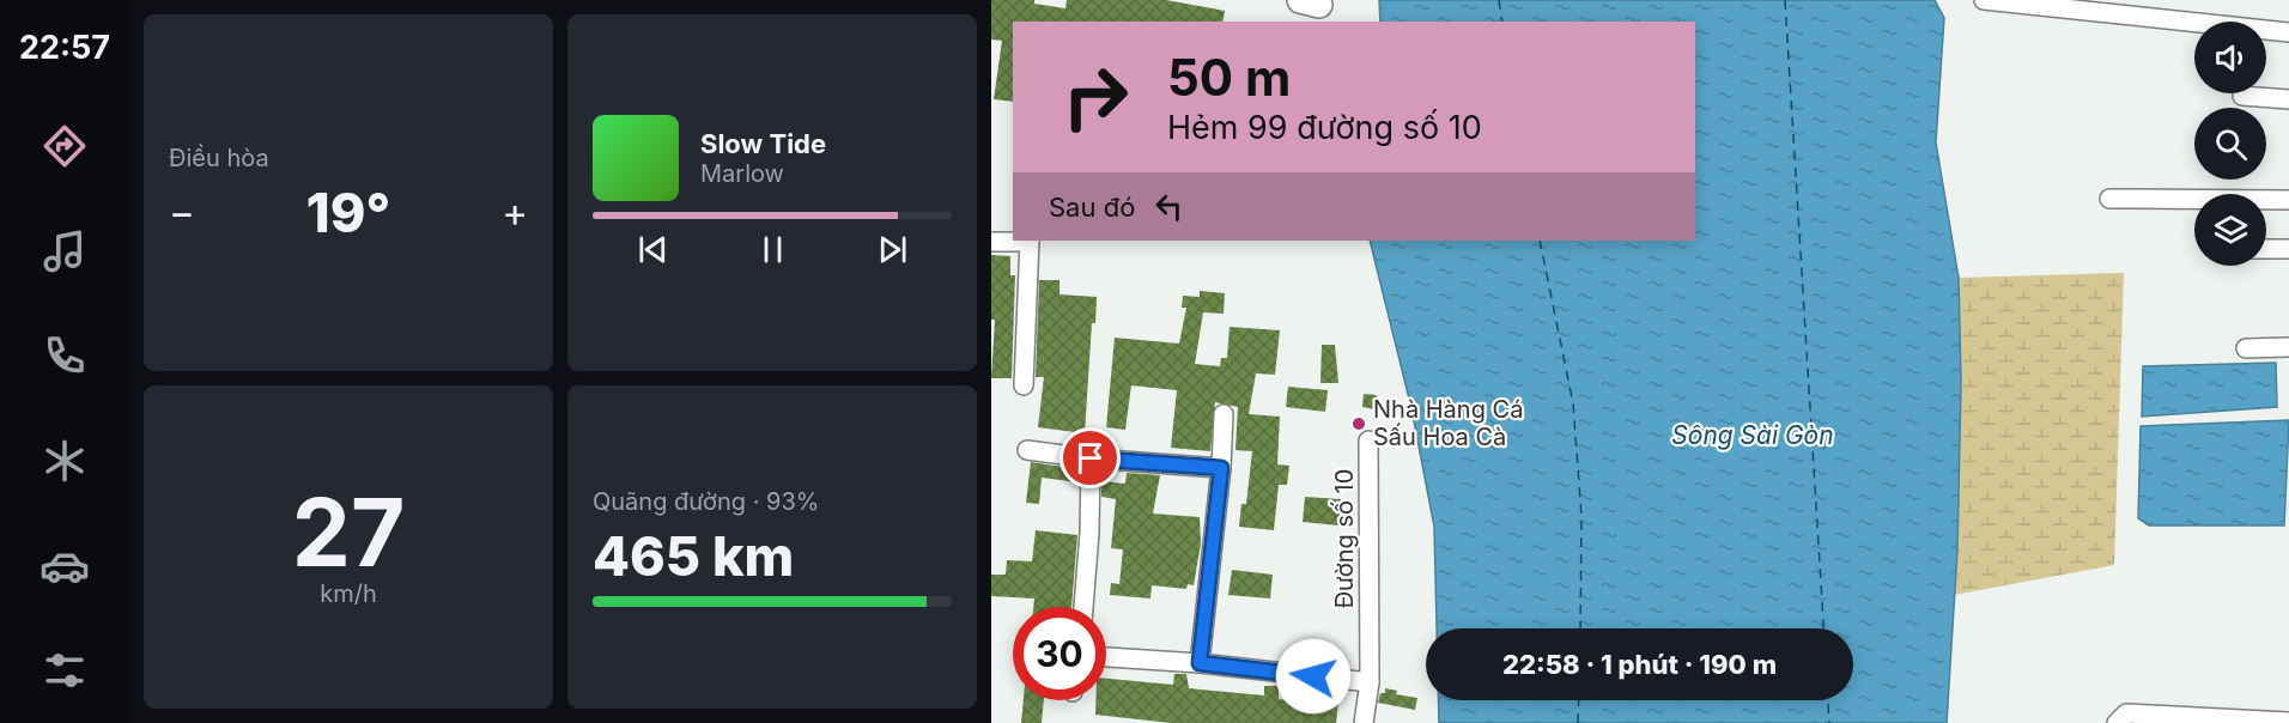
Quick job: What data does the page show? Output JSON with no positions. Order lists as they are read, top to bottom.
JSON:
{
  "streets": {
    "street": ["Đường số 10"]
  },
  "water": ["Sông Sài Gòn"],
  "places": ["Nhà Hàng Cá Sấu Hoa Cà"],
  "page": {
    "tabs": "22:57",
    "tile": [
      "Điều hòa",
      ["27", "km/h"],
      ["Quãng đường · 93%", "465 km"]
    ],
    "turn": ["50 m", "Hẻm 99 đường số 10"],
    "song": ["Slow Tide", "Marlow"],
    "then": "Sau đó",
    "heat": ["−", "19°", "+"],
    "limit": "30",
    "trip": "22:58 · 1 phút · 190 m"
  }
}
